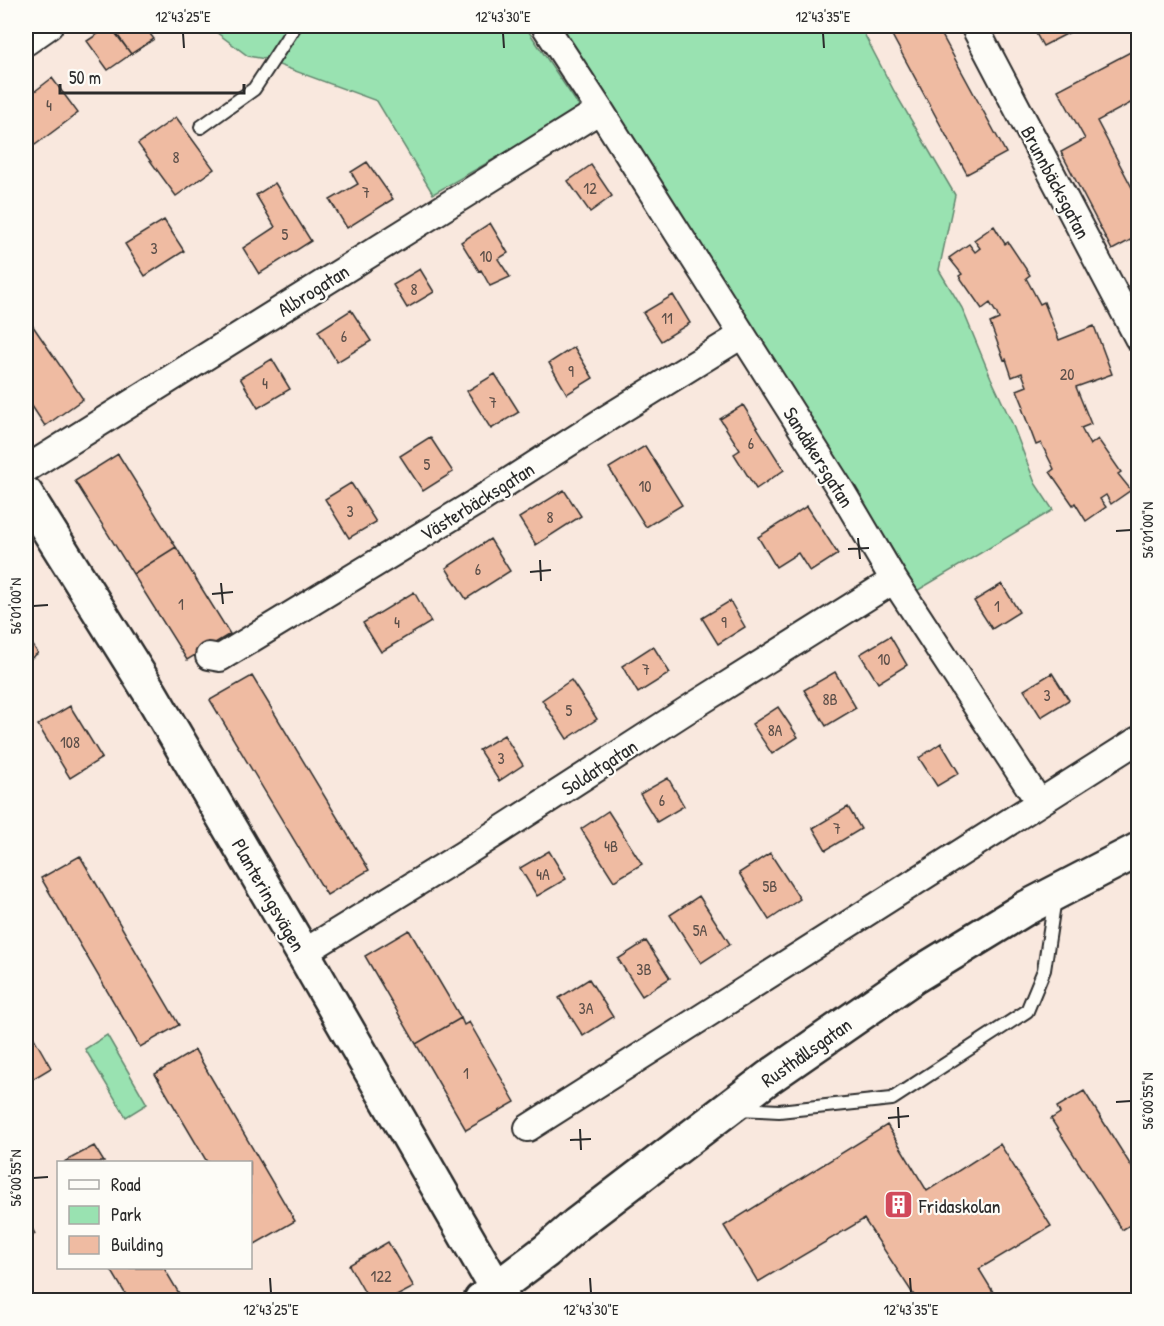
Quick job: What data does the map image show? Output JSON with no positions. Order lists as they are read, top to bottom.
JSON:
{
  "streets": {
    "street": [
      "Brunnbäcksgatan",
      "Albrogatan",
      "Sandåkersgatan",
      "Västerbäcksgatan",
      "Soldatgatan",
      "Planteringsvägen",
      "Rusthållsgatan"
    ]
  },
  "crossings": [
    ["Albrogatan", "Sandåkersgatan"],
    ["Sandåkersgatan", "Västerbäcksgatan"],
    ["Sandåkersgatan", "Soldatgatan"],
    ["Soldatgatan", "Planteringsvägen"],
    ["Planteringsvägen", "Rusthållsgatan"]
  ],
  "places": {
    "building": ["Fridaskolan"]
  },
  "house_numbers": [
    "4",
    "8",
    "12",
    "7",
    "5",
    "3",
    "10",
    "8",
    "11",
    "6",
    "9",
    "20",
    "4",
    "7",
    "6",
    "5",
    "10",
    "3",
    "8",
    "6",
    "1",
    "1",
    "4",
    "9",
    "10",
    "7",
    "3",
    "8B",
    "5",
    "8A",
    "108",
    "3",
    "6",
    "7",
    "4B",
    "4A",
    "5B",
    "5A",
    "3B",
    "3A",
    "1",
    "122"
  ],
  "legend": ["Road", "Park", "Building"],
  "scale_bar": "50 m",
  "coordinates": [
    "12°43'25\"E",
    "12°43'30\"E",
    "12°43'35\"E",
    "56°01'00\"N",
    "56°00'55\"N"
  ]
}
